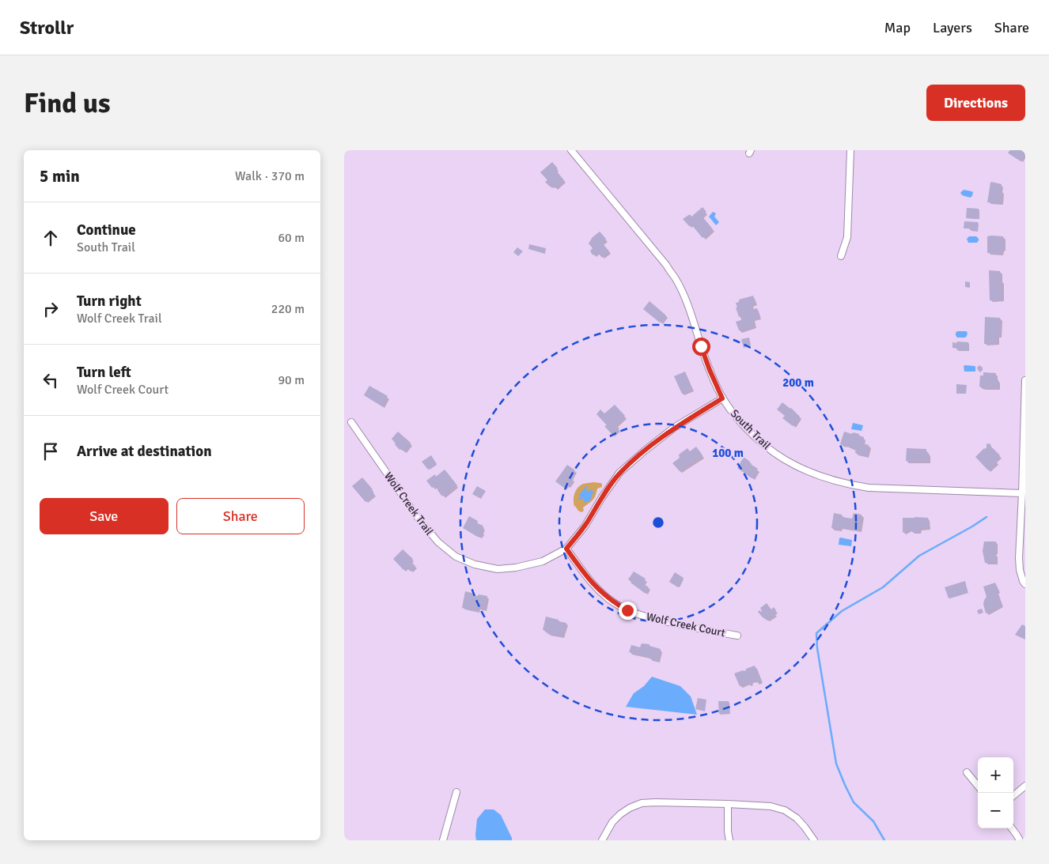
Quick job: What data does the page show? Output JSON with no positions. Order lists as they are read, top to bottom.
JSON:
{
  "streets": {
    "street": ["South Trail", "Wolf Creek Trail", "Wolf Creek Court"]
  },
  "crossings": [
    ["South Trail", "Wolf Creek Trail"],
    ["Wolf Creek Trail", "Wolf Creek Court"]
  ],
  "page": {
    "header": "Strollr",
    "nav": ["Map", "Layers", "Share"],
    "buttons": [
      "Directions",
      ["Save", "Share"]
    ],
    "title": "Find us",
    "heading": ["5 min", "Walk · 370 m"],
    "list": [
      ["Continue", "South Trail", "60 m"],
      ["Turn right", "Wolf Creek Trail", "220 m"],
      ["Turn left", "Wolf Creek Court", "90 m"],
      "Arrive at destination"
    ],
    "map_buttons": ["+", "−"]
  },
  "rings": ["200 m", "100 m"]
}
